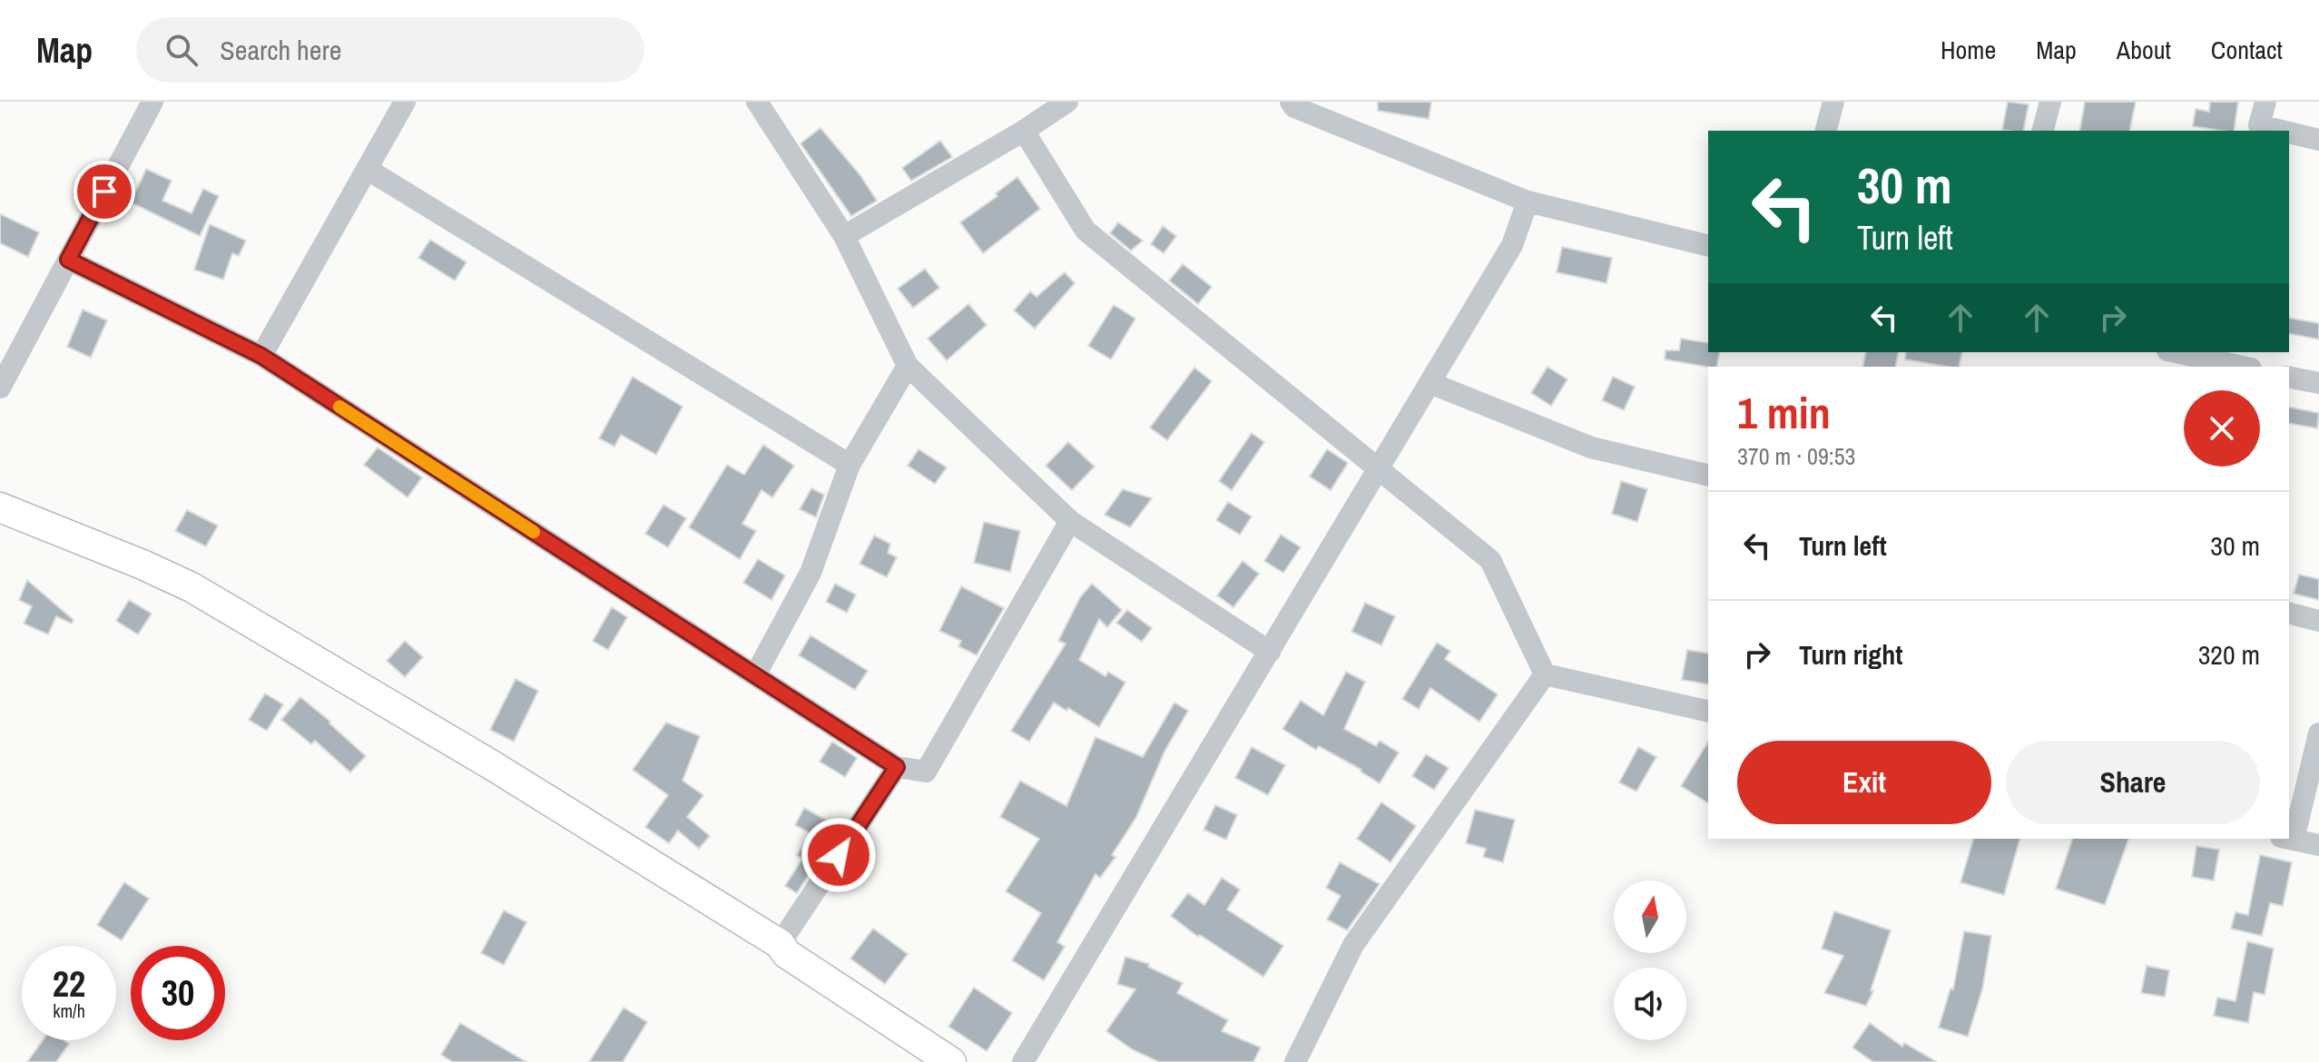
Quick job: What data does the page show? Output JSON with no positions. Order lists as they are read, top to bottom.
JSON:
{
  "north": "top",
  "page": {
    "header": "Map",
    "search": "Search here",
    "nav": [
      "Home",
      "Map",
      "About",
      "Contact"
    ],
    "turn": ["30 m", "Turn left"],
    "heading": ["1 min", "370 m · 09:53"],
    "list": [
      {
        "name": "Turn left",
        "value": "30 m"
      },
      {
        "name": "Turn right",
        "value": "320 m"
      }
    ],
    "buttons": ["Exit", "Share"],
    "speed": "22 km/h",
    "limit": "30"
  }
}
